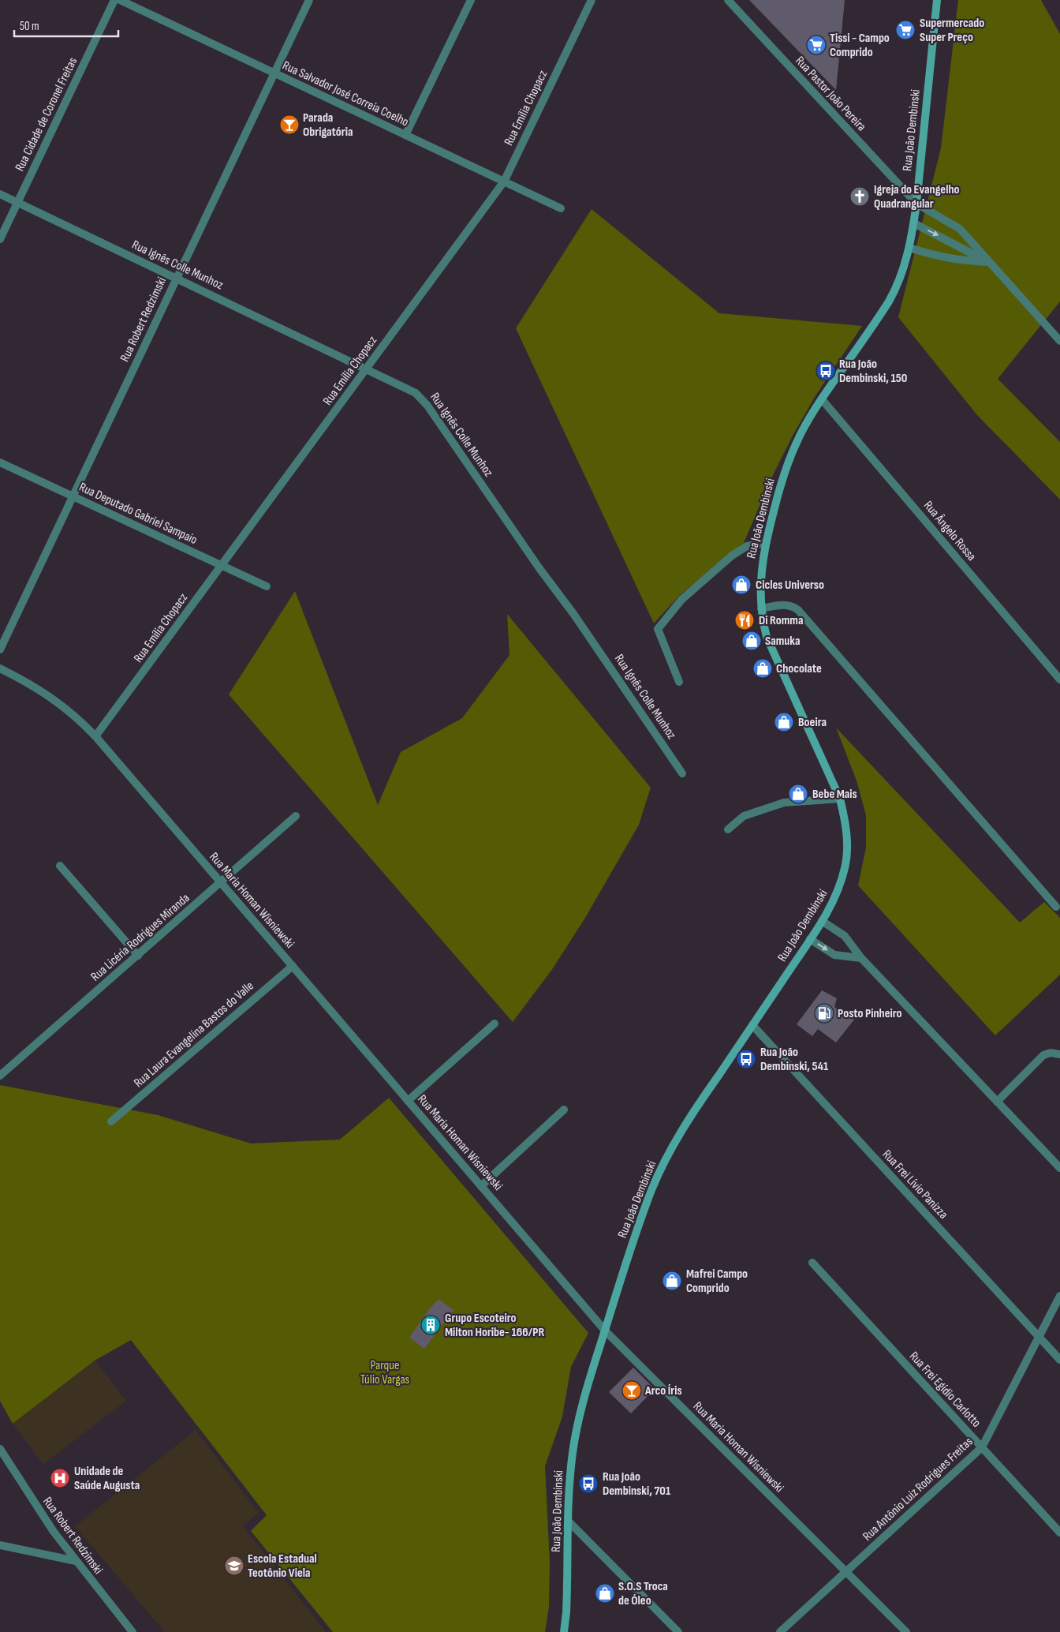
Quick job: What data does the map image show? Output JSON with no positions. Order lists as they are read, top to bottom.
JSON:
{
  "streets": {
    "main road": ["Rua João Dembinski"],
    "street": [
      "Rua Salvador José Correia Coelho",
      "Rua Pastor João Pereira",
      "Rua Emília Chopacz",
      "Rua Cidade de Coronel Freitas",
      "Rua Ignês Colle Munhoz",
      "Rua Robert Redzimski",
      "Rua Deputado Gabriel Sampaio",
      "Rua Ângelo Rossa",
      "Rua Maria Homan Wisniewski",
      "Rua Licéria Rodrigues Miranda",
      "Rua Laura Evangelina Bastos do Valle",
      "Rua Frei Lívio Panizza",
      "Rua Frei Egídio Carlotto",
      "Rua Antônio Luiz Rodrigues Freitas"
    ]
  },
  "crossings": [
    ["Rua Salvador José Correia Coelho", "Rua Emília Chopacz"],
    ["Rua Salvador José Correia Coelho", "Rua Robert Redzimski"],
    ["Rua Pastor João Pereira", "Rua João Dembinski"],
    ["Rua Emília Chopacz", "Rua Ignês Colle Munhoz"],
    ["Rua Emília Chopacz", "Rua Deputado Gabriel Sampaio"],
    ["Rua Emília Chopacz", "Rua Maria Homan Wisniewski"],
    ["Rua Cidade de Coronel Freitas", "Rua Ignês Colle Munhoz"],
    ["Rua João Dembinski", "Rua Ângelo Rossa"],
    ["Rua João Dembinski", "Rua Maria Homan Wisniewski"],
    ["Rua João Dembinski", "Rua Frei Lívio Panizza"],
    ["Rua Ignês Colle Munhoz", "Rua Robert Redzimski"],
    ["Rua Robert Redzimski", "Rua Deputado Gabriel Sampaio"],
    ["Rua Maria Homan Wisniewski", "Rua Licéria Rodrigues Miranda"],
    ["Rua Maria Homan Wisniewski", "Rua Laura Evangelina Bastos do Valle"],
    ["Rua Maria Homan Wisniewski", "Rua Antônio Luiz Rodrigues Freitas"],
    ["Rua Frei Lívio Panizza", "Rua Antônio Luiz Rodrigues Freitas"],
    ["Rua Frei Egídio Carlotto", "Rua Antônio Luiz Rodrigues Freitas"]
  ],
  "parks": ["Parque Túlio Vargas"],
  "places": {
    "supermarket": ["Supermercado Super Preço", "Tissi - Campo Comprido"],
    "bar": ["Parada Obrigatória", "Arco Íris"],
    "church": ["Igreja do Evangelho Quadrangular"],
    "bus stop": ["Rua João Dembinski, 150", "Rua João Dembinski, 541", "Rua João Dembinski, 701"],
    "shop": [
      "Cicles Universo",
      "Samuka",
      "Chocolate",
      "Boeira",
      "Bebe Mais",
      "Mafrei Campo Comprido",
      "S.O.S Troca de Óleo"
    ],
    "restaurant": ["Di Romma"],
    "fuel station": ["Posto Pinheiro"],
    "building": ["Grupo Escoteiro Milton Horibe- 166/PR"],
    "hospital": ["Unidade de Saúde Augusta"],
    "school or university": ["Escola Estadual Teotônio Viela"]
  },
  "scale_bar": "50 m"
}
